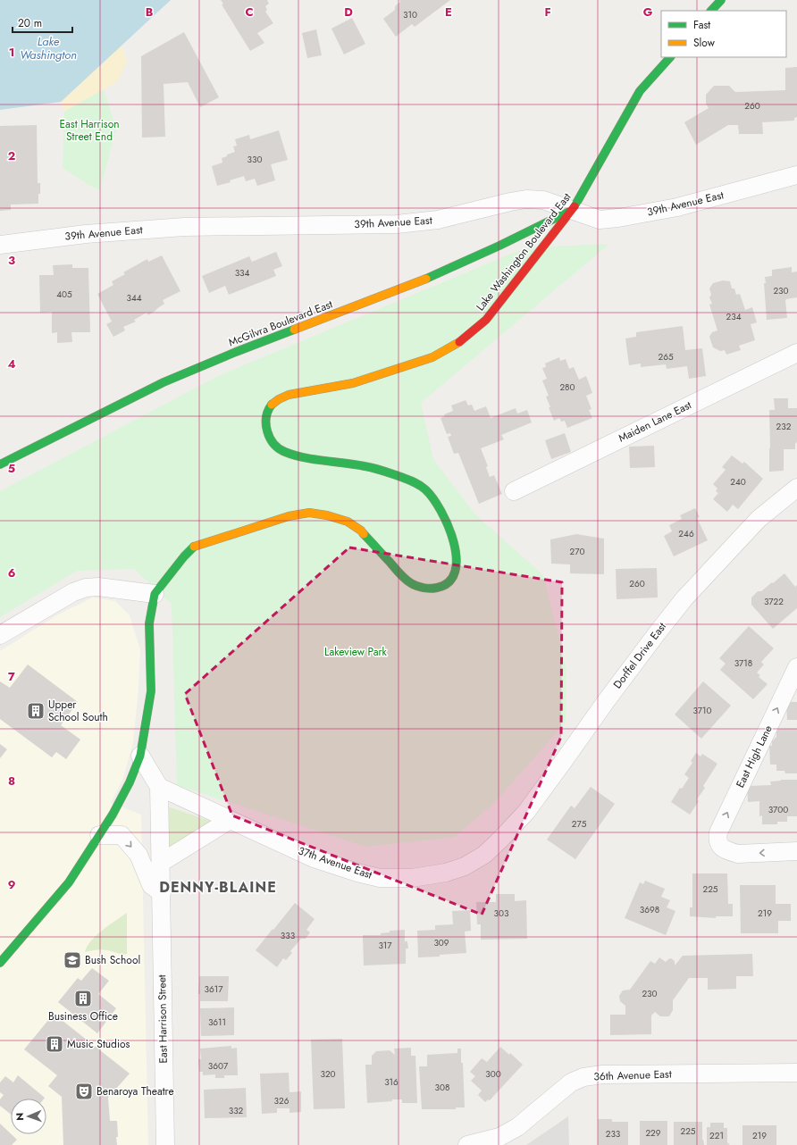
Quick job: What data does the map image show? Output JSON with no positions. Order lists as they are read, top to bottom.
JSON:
{
  "streets": {
    "main road": ["Lake Washington Boulevard East", "McGilvra Boulevard East"],
    "street": [
      "39th Avenue East",
      "Maiden Lane East",
      "Dorffel Drive East",
      "East High Lane",
      "37th Avenue East",
      "East Harrison Street",
      "36th Avenue East"
    ]
  },
  "crossings": [
    ["39th Avenue East", "Lake Washington Boulevard East"],
    ["39th Avenue East", "McGilvra Boulevard East"],
    ["Lake Washington Boulevard East", "McGilvra Boulevard East"],
    ["Dorffel Drive East", "37th Avenue East"],
    ["37th Avenue East", "East Harrison Street"]
  ],
  "districts": ["DENNY-BLAINE"],
  "water": ["Lake Washington"],
  "parks": ["East Harrison Street End", "Lakeview Park"],
  "places": {
    "building": ["Upper School South", "Business Office", "Music Studios"],
    "school or university": ["Bush School"],
    "theatre": ["Benaroya Theatre"]
  },
  "house_numbers": [
    "310",
    "260",
    "330",
    "334",
    "230",
    "405",
    "344",
    "234",
    "265",
    "280",
    "232",
    "240",
    "246",
    "270",
    "260",
    "3722",
    "3718",
    "3710",
    "3700",
    "275",
    "225",
    "3698",
    "303",
    "219",
    "333",
    "309",
    "317",
    "3617",
    "230",
    "3611",
    "3607",
    "320",
    "300",
    "316",
    "308",
    "326",
    "332",
    "225",
    "229",
    "233",
    "221",
    "219"
  ],
  "legend": ["Fast", "Slow"],
  "scale_bar": "20 m",
  "north": "left",
  "grid": {
    "columns": [
      "B",
      "C",
      "D",
      "E",
      "F",
      "G"
    ],
    "rows": [
      "1",
      "2",
      "3",
      "4",
      "5",
      "6",
      "7",
      "8",
      "9"
    ]
  }
}
